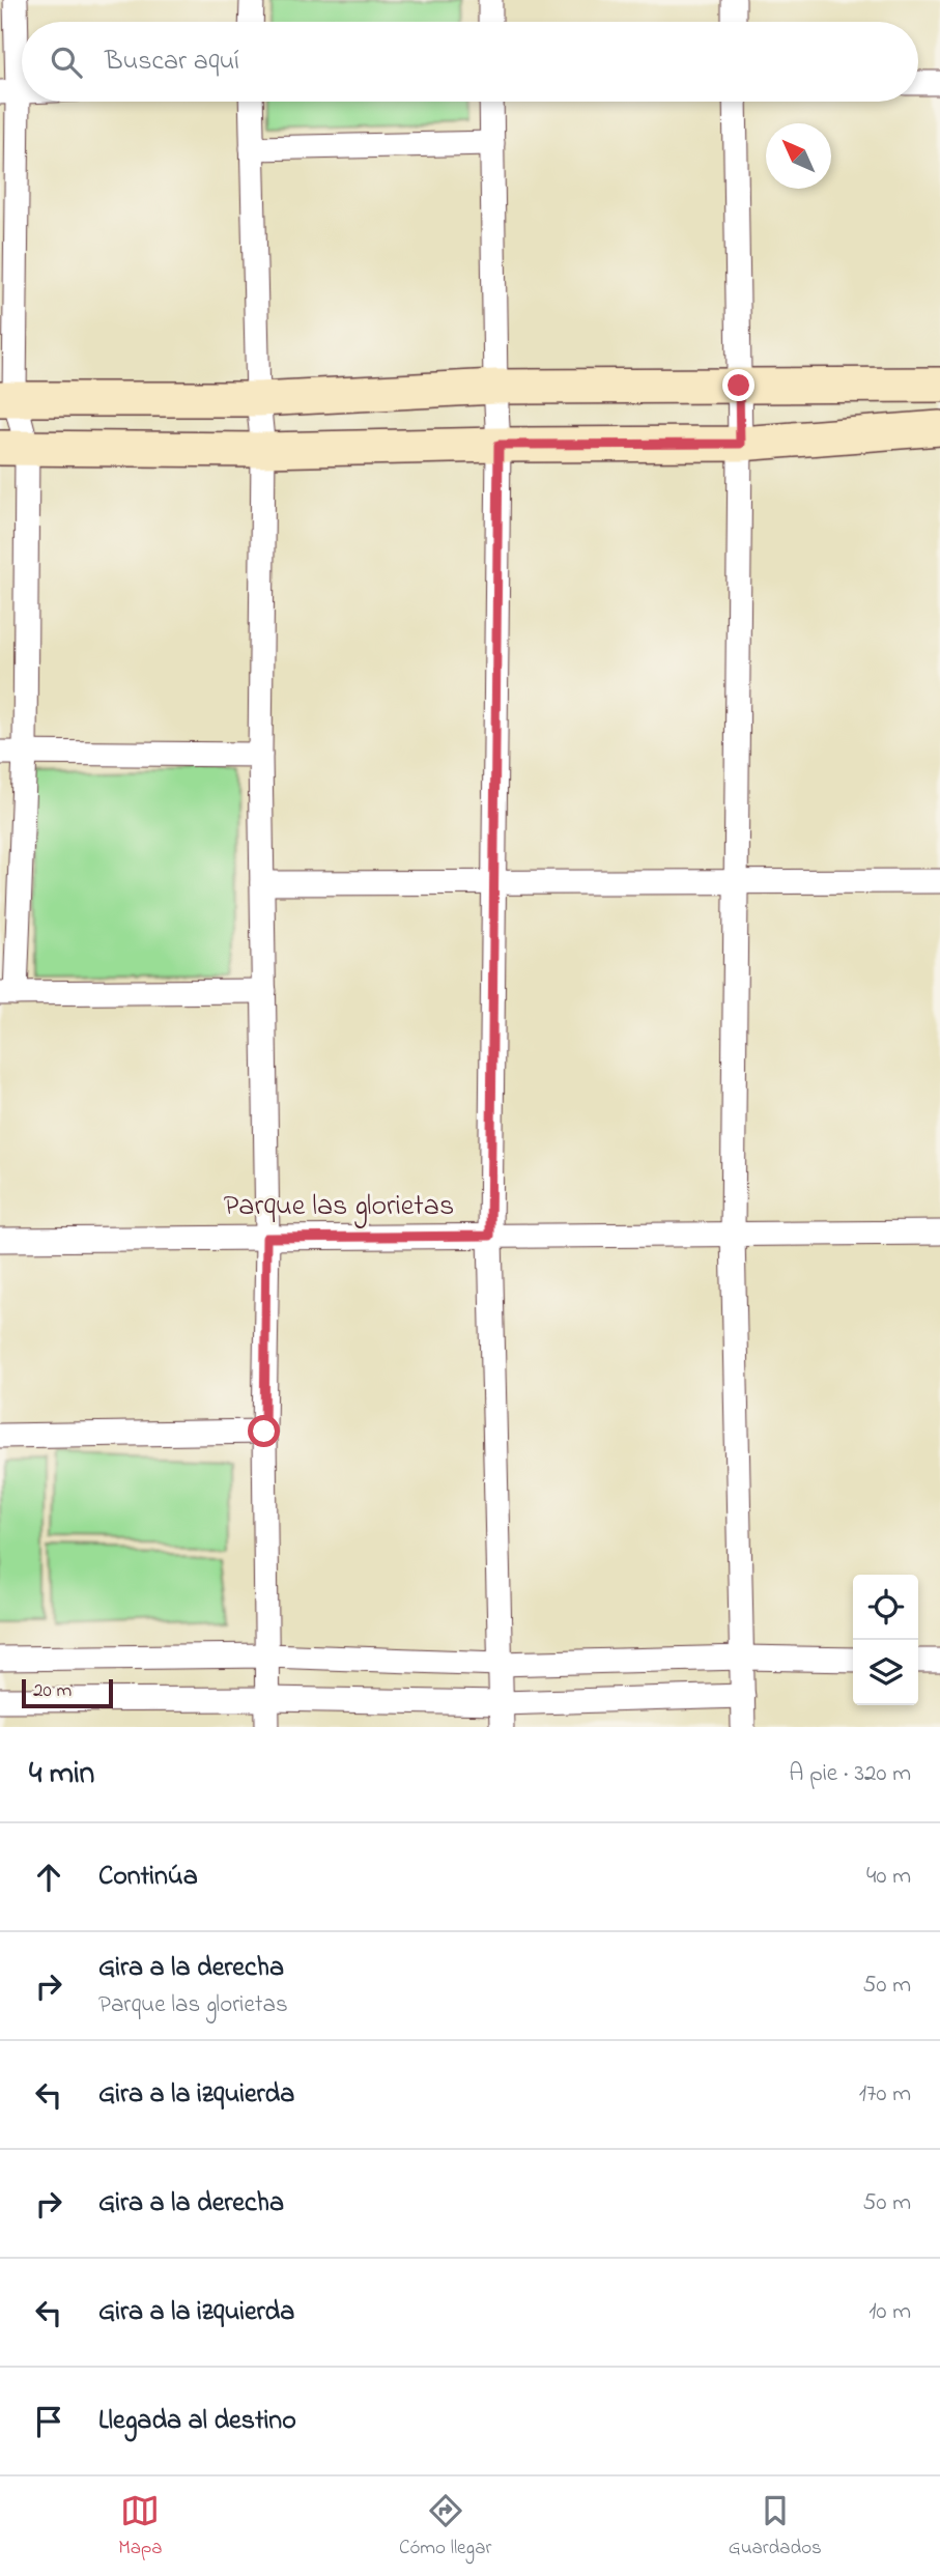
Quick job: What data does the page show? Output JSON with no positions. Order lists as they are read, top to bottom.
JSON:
{
  "streets": {
    "street": ["Parque las glorietas"]
  },
  "scale_bar": "20 m",
  "north": "top left",
  "page": {
    "search": "Buscar aquí",
    "scale": "20 m",
    "heading": ["4 min", "A pie · 320 m"],
    "list": [
      ["Continúa", "40 m"],
      ["Gira a la derecha", "Parque las glorietas", "50 m"],
      ["Gira a la izquierda", "170 m"],
      ["Gira a la derecha", "50 m"],
      ["Gira a la izquierda", "10 m"],
      "Llegada al destino"
    ],
    "nav": ["Mapa", "Cómo llegar", "Guardados"]
  }
}
